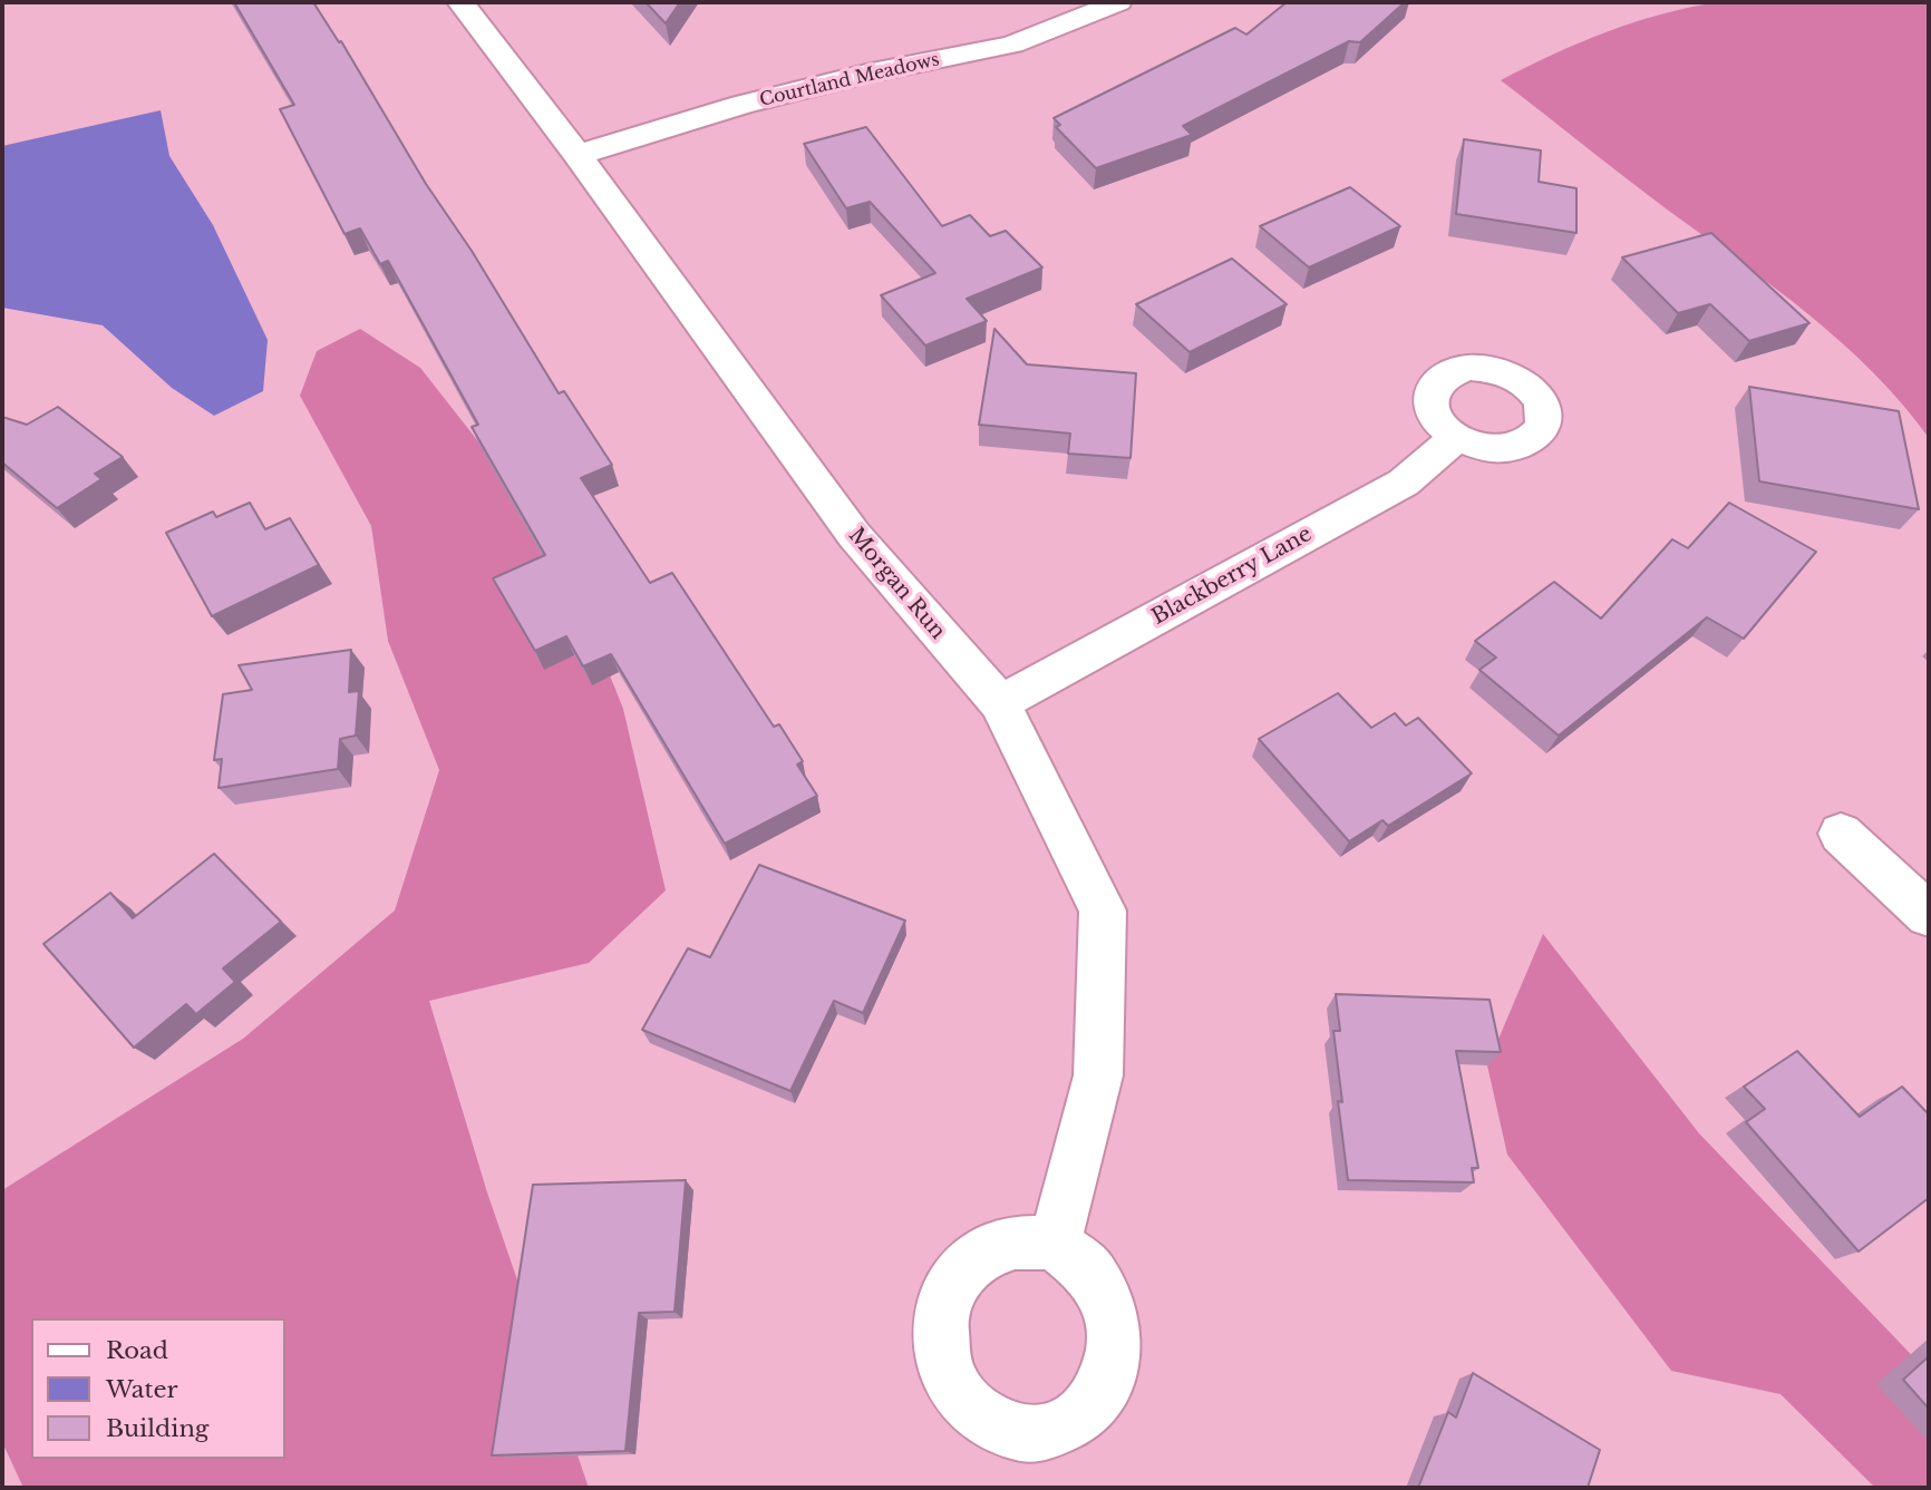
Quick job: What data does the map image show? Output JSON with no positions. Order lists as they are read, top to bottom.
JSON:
{
  "streets": {
    "street": ["Courtland Meadows", "Blackberry Lane", "Morgan Run"]
  },
  "crossings": [
    ["Courtland Meadows", "Morgan Run"],
    ["Blackberry Lane", "Morgan Run"]
  ],
  "legend": ["Road", "Water", "Building"]
}
